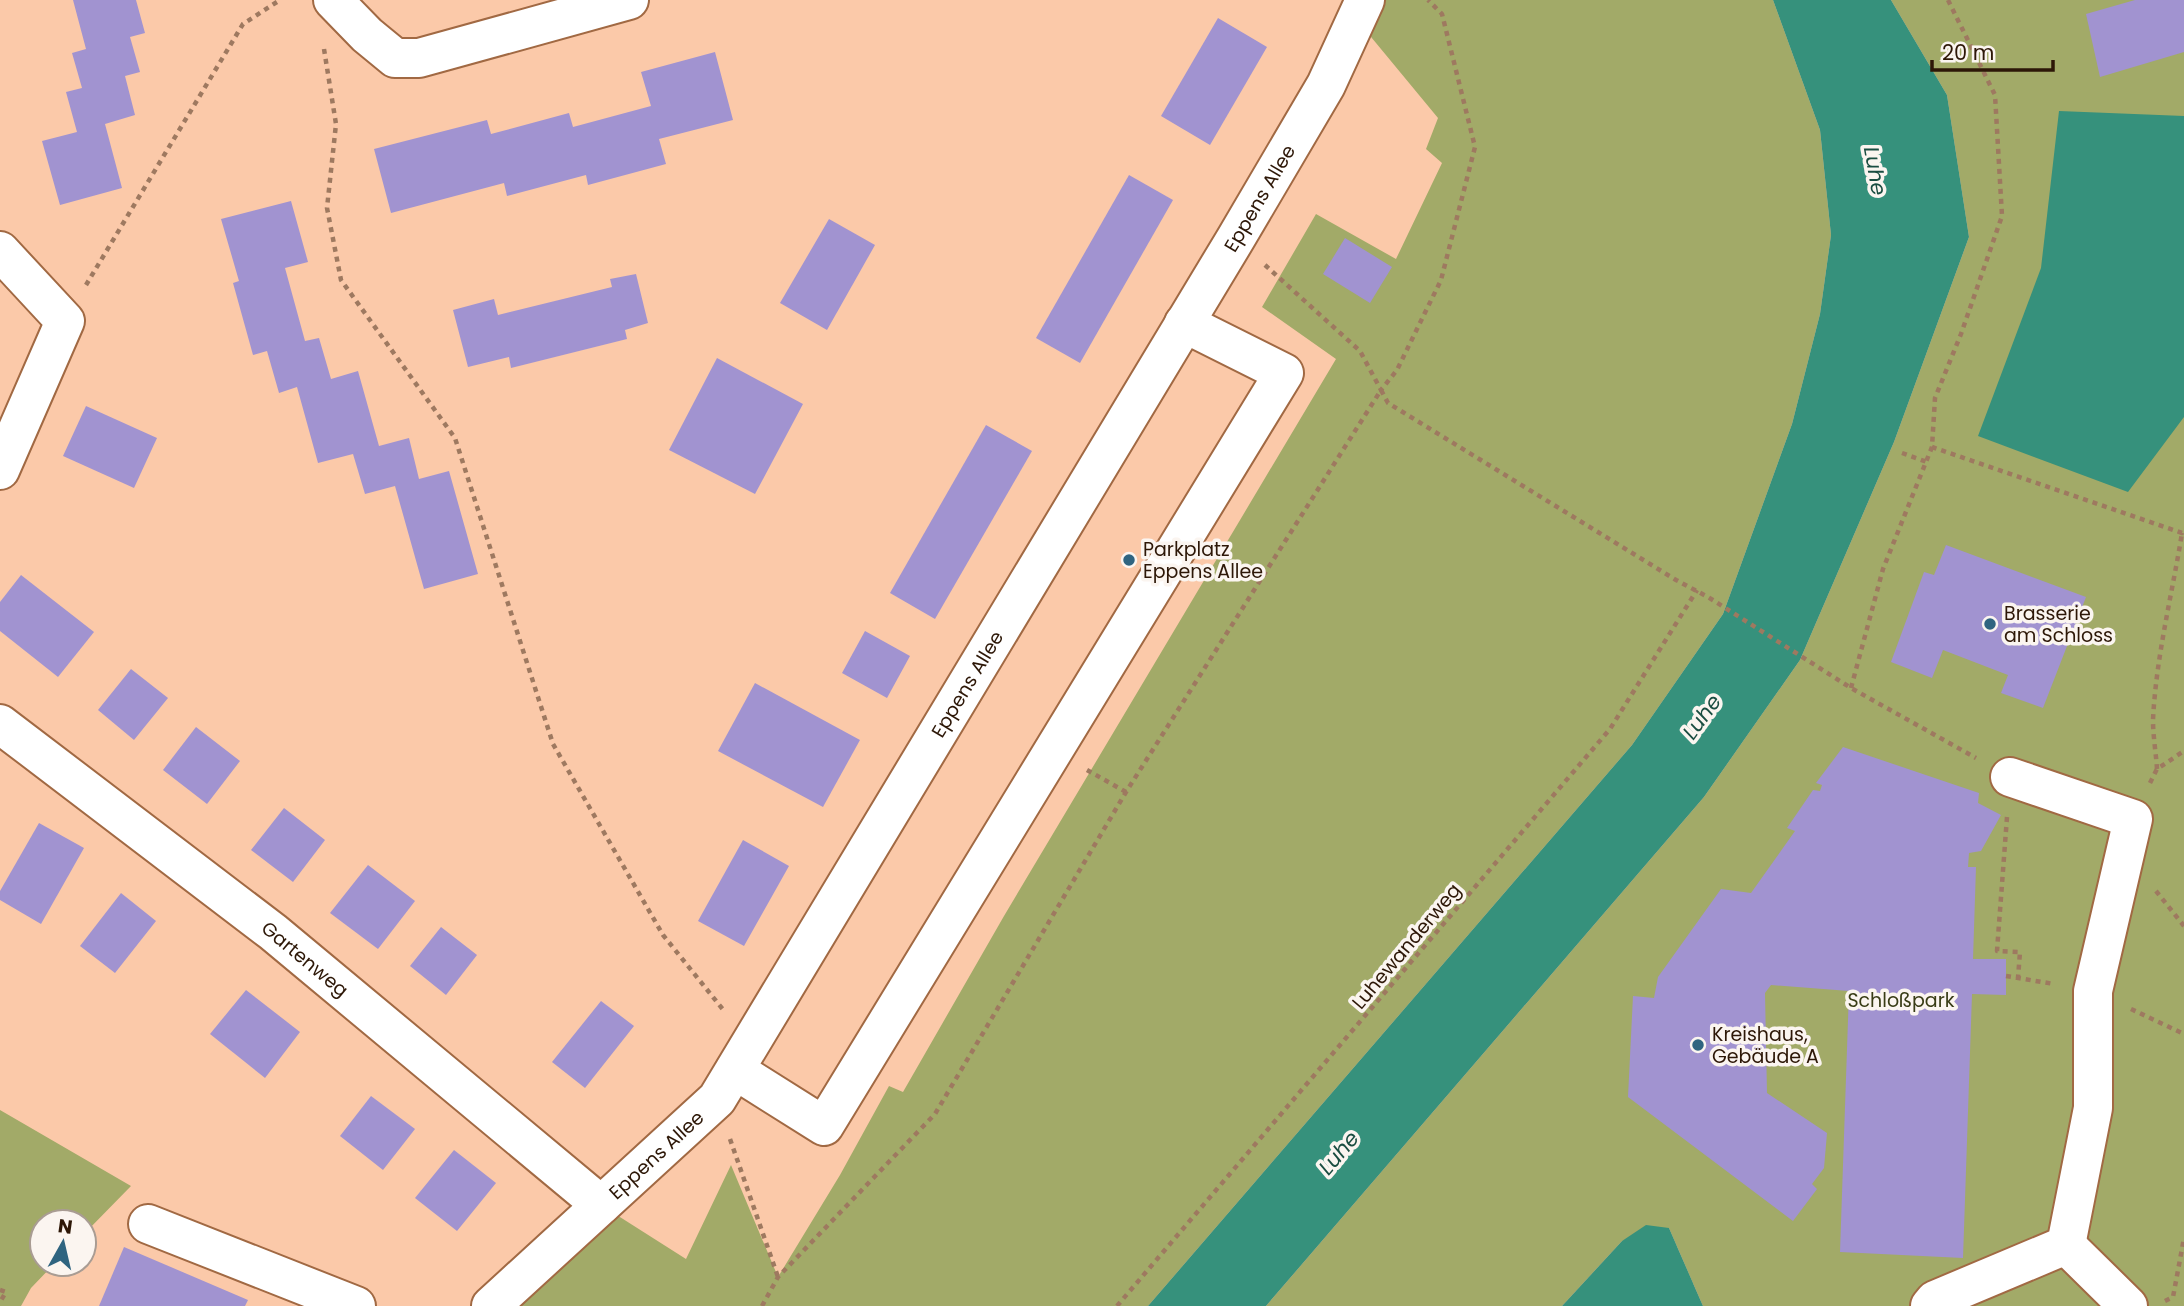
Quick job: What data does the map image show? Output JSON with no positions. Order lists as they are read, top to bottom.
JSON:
{
  "streets": {
    "street": ["Eppens Allee", "Gartenweg"],
    "path": ["Luhewanderweg"]
  },
  "crossings": [
    ["Eppens Allee", "Gartenweg"]
  ],
  "water": ["Luhe"],
  "parks": ["Schloßpark"],
  "places": ["Parkplatz Eppens Allee", "Brasserie am Schloss", "Kreishaus, Gebäude A"],
  "scale_bar": "20 m",
  "north": "top"
}
